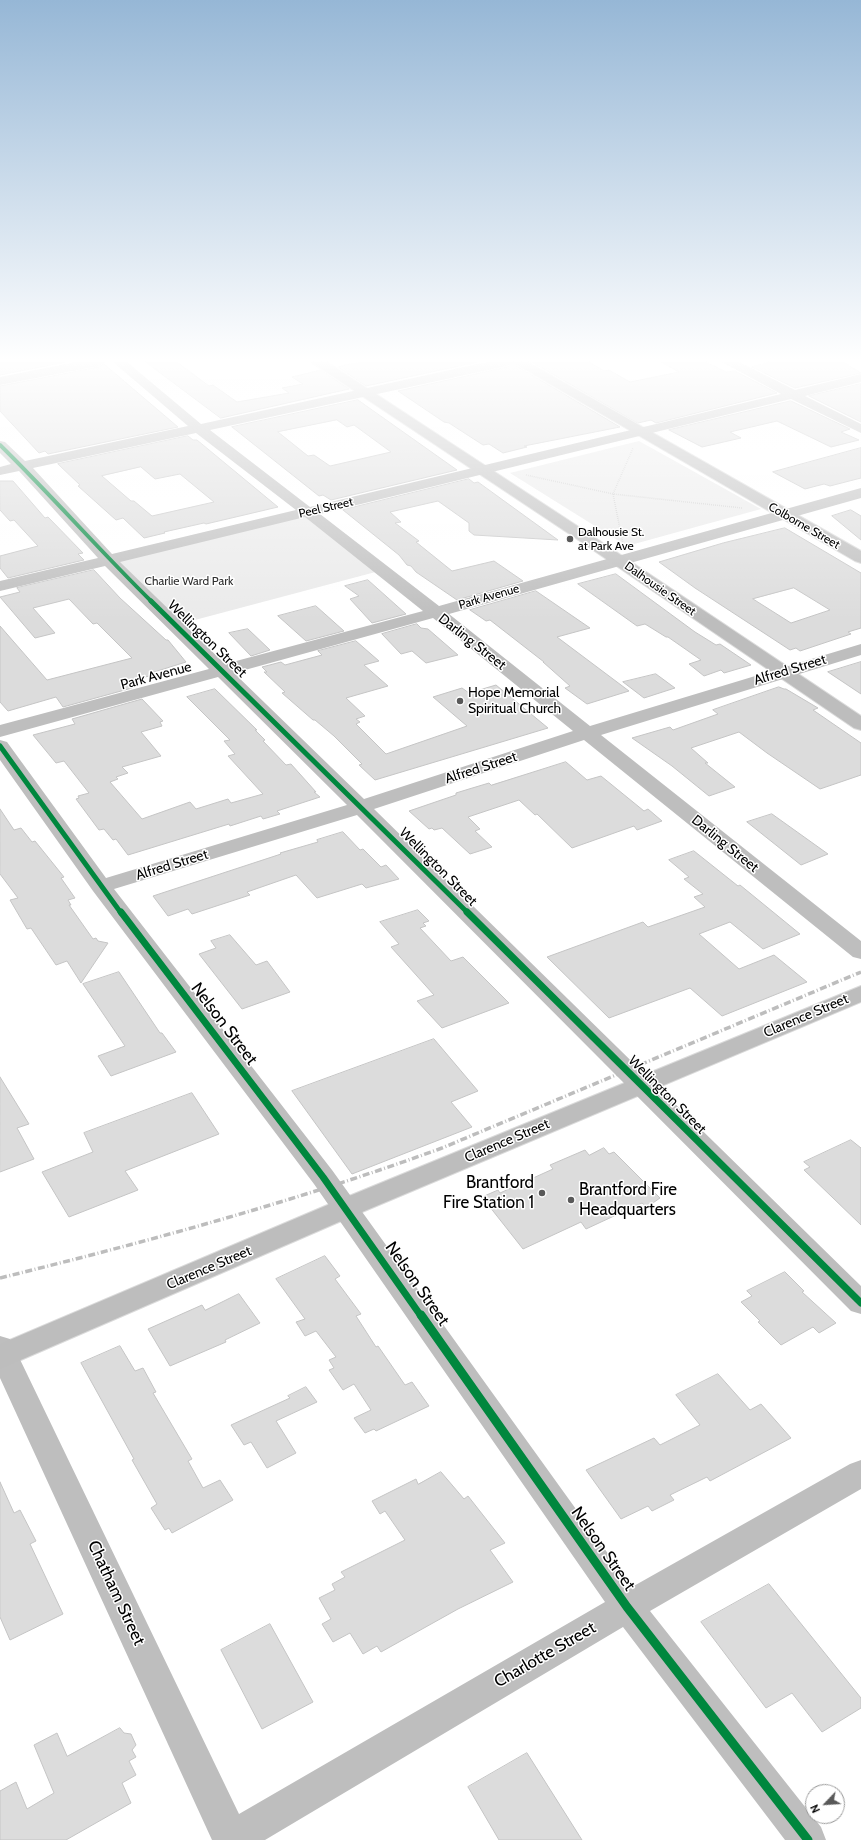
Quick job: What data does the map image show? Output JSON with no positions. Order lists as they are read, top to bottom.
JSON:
{
  "streets": {
    "main road": ["Colborne Street", "Dalhousie Street", "Clarence Street"],
    "street": [
      "Peel Street",
      "Park Avenue",
      "Wellington Street",
      "Darling Street",
      "Alfred Street",
      "Nelson Street",
      "Chatham Street",
      "Charlotte Street"
    ]
  },
  "crossings": [
    ["Peel Street", "Dalhousie Street"],
    ["Peel Street", "Wellington Street"],
    ["Peel Street", "Darling Street"],
    ["Colborne Street", "Park Avenue"],
    ["Dalhousie Street", "Park Avenue"],
    ["Dalhousie Street", "Alfred Street"],
    ["Park Avenue", "Wellington Street"],
    ["Park Avenue", "Darling Street"],
    ["Wellington Street", "Alfred Street"],
    ["Wellington Street", "Clarence Street"],
    ["Darling Street", "Alfred Street"],
    ["Alfred Street", "Nelson Street"],
    ["Clarence Street", "Nelson Street"],
    ["Clarence Street", "Chatham Street"],
    ["Nelson Street", "Charlotte Street"],
    ["Chatham Street", "Charlotte Street"]
  ],
  "parks": ["Charlie Ward Park"],
  "places": [
    "Dalhousie St. at Park Ave",
    "Hope Memorial Spiritual Church",
    "Brantford Fire Station 1",
    "Brantford Fire Headquarters"
  ],
  "north": "bottom left"
}
